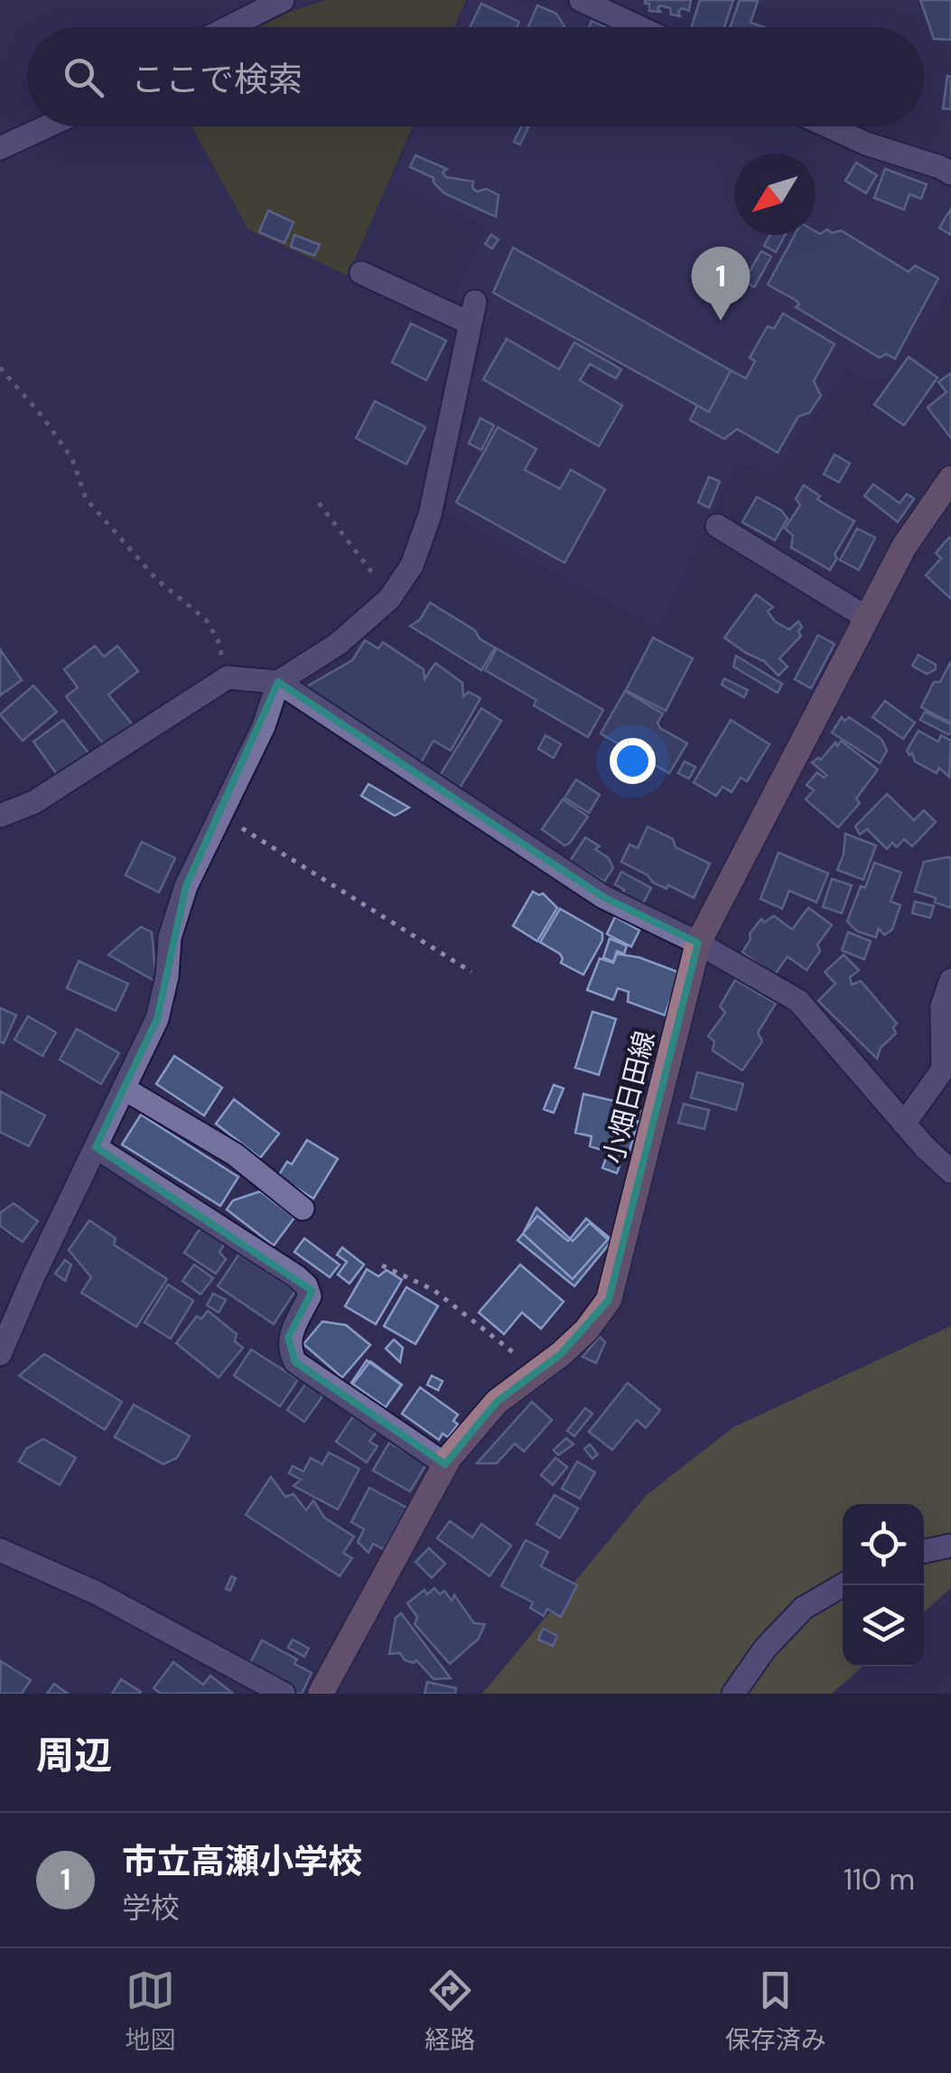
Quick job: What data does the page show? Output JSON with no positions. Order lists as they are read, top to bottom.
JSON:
{
  "streets": {
    "main road": ["小畑日田線"]
  },
  "north": "bottom left",
  "page": {
    "search": "ここで検索",
    "pins": "1",
    "heading": "周辺",
    "list": [
      {
        "mark": "1",
        "name": "市立高瀬小学校",
        "note": "学校",
        "value": "110 m"
      }
    ],
    "nav": ["地図", "経路", "保存済み"]
  }
}
